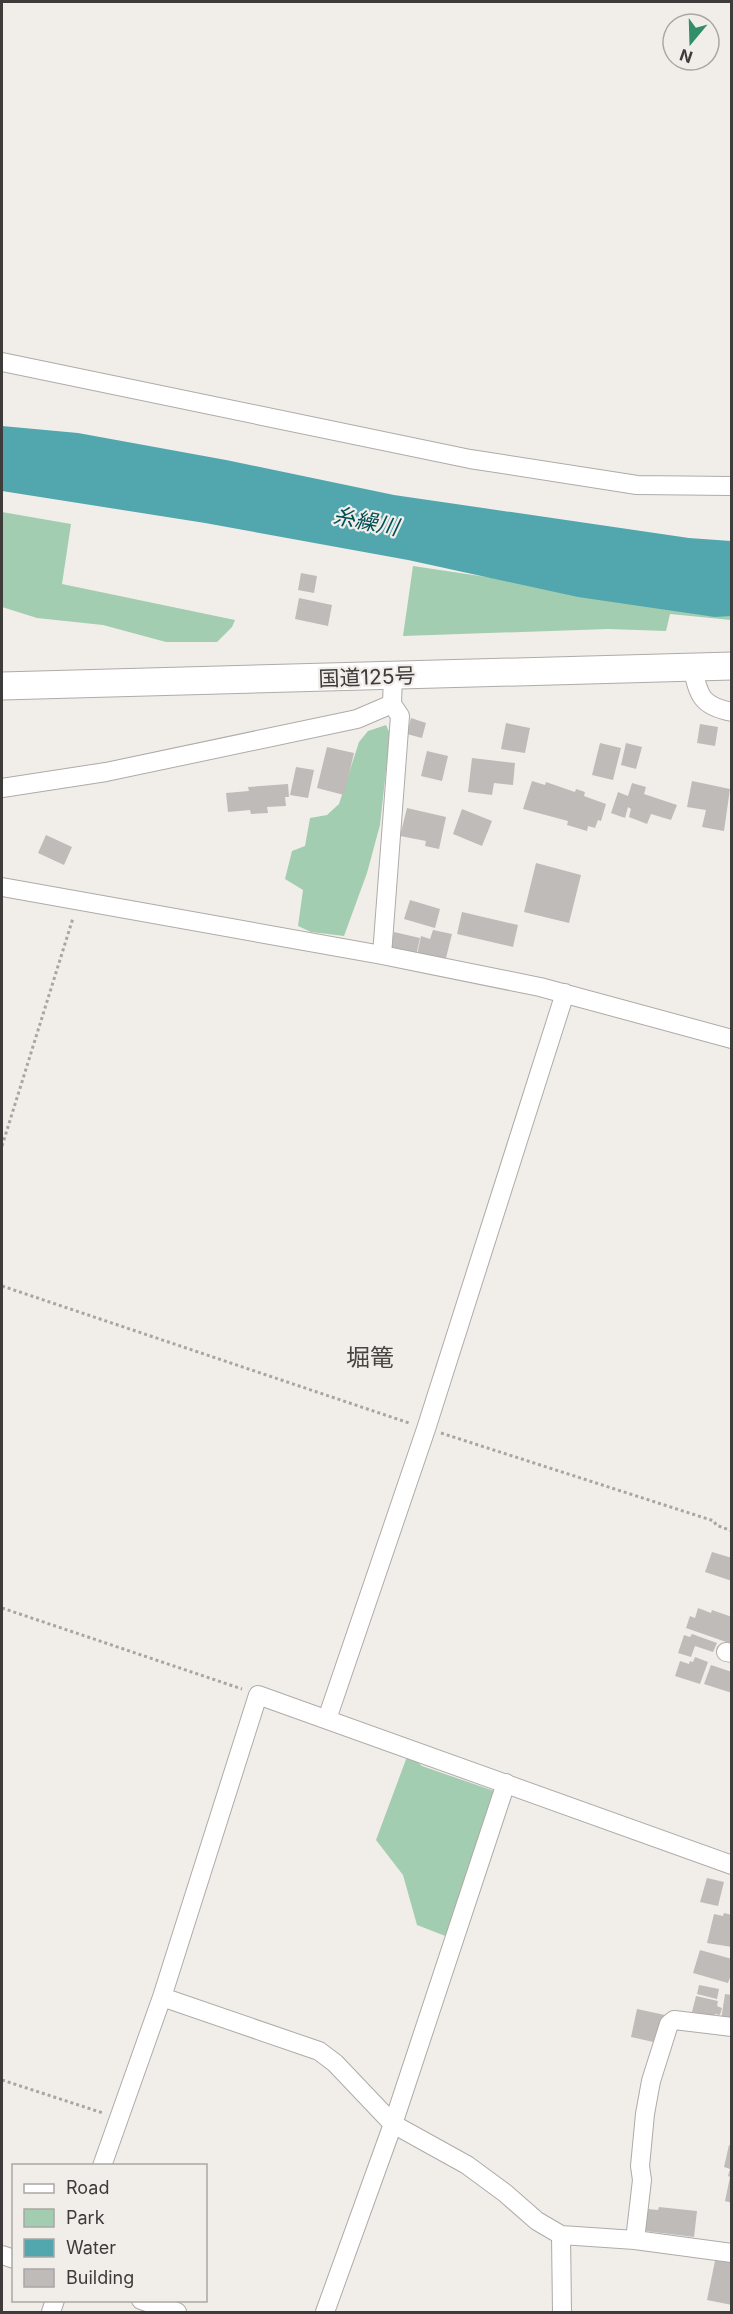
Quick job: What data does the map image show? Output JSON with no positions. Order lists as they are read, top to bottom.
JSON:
{
  "streets": {
    "highway": ["国道125号"]
  },
  "districts": ["堀篭"],
  "water": ["糸繰川"],
  "legend": [
    "Road",
    "Park",
    "Water",
    "Building"
  ],
  "north": "bottom"
}
